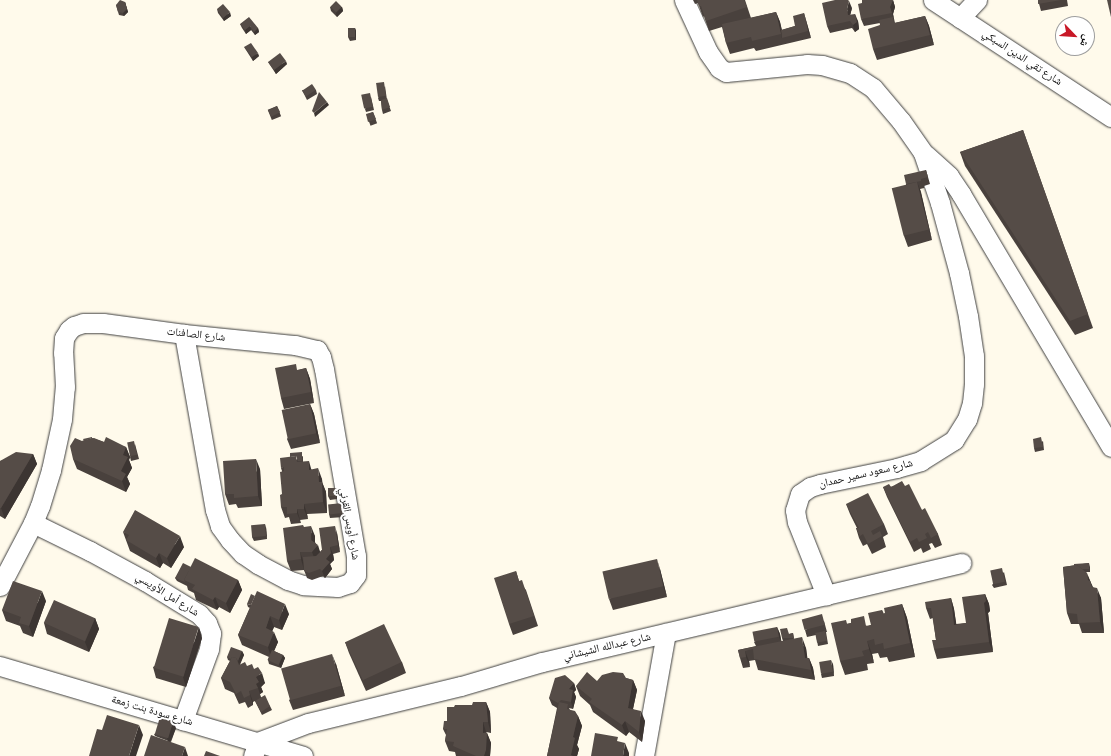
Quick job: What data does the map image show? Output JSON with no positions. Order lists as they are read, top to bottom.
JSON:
{
  "streets": {
    "street": [
      "شارع تقي الدين السبكي",
      "شارع الصافنات",
      "شارع سعود سمير حمدان",
      "شارع أويس القرني",
      "شارع أمل الأويسي",
      "شارع عبدالله الشيشاني",
      "شارع سودة بنت زمعة"
    ]
  },
  "crossings": [
    ["شارع الصافنات", "شارع أويس القرني"],
    ["شارع الصافنات", "شارع أمل الأويسي"],
    ["شارع سعود سمير حمدان", "شارع عبدالله الشيشاني"],
    ["شارع أمل الأويسي", "شارع سودة بنت زمعة"],
    ["شارع عبدالله الشيشاني", "شارع سودة بنت زمعة"]
  ],
  "north": "bottom right"
}
